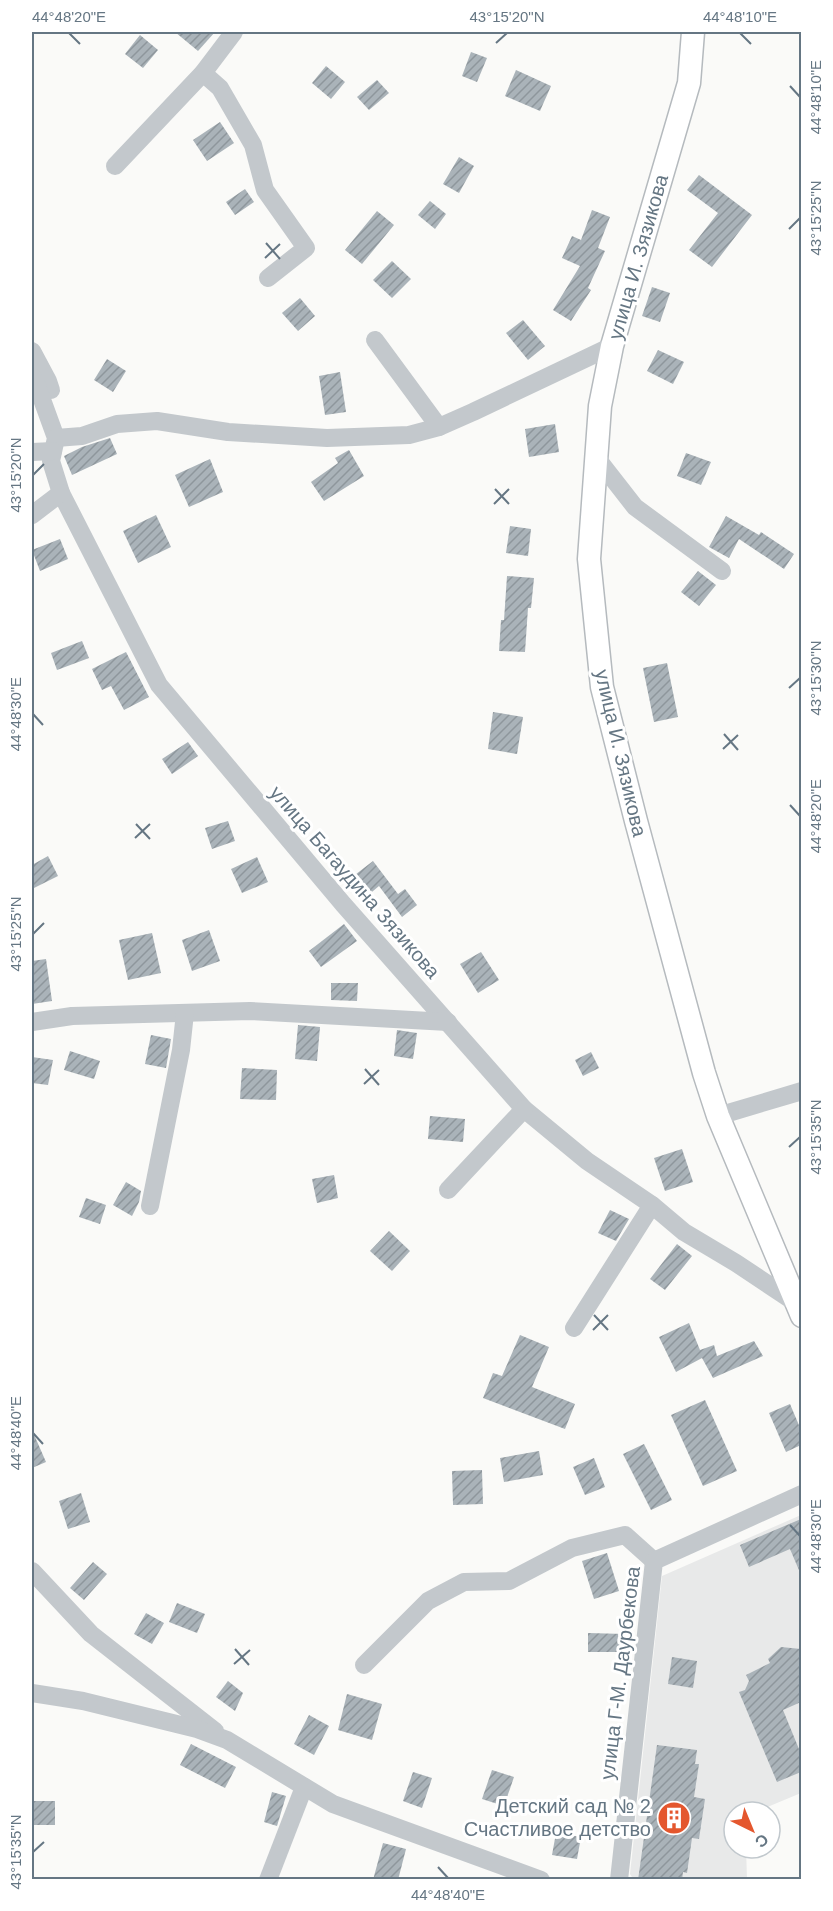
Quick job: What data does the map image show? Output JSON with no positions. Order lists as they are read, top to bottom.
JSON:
{
  "streets": {
    "main road": ["улица И. Зязикова"],
    "street": ["улица Багаудина Зязикова", "улица Г-М. Даурбекова"]
  },
  "crossings": [
    ["улица И. Зязикова", "улица Багаудина Зязикова"]
  ],
  "places": {
    "building": ["Детский сад № 2 Счастливое детство"]
  },
  "north": "bottom right",
  "coordinates": [
    "44°48'20\"E",
    "43°15'20\"N",
    "44°48'10\"E",
    "43°15'25\"N",
    "43°15'30\"N",
    "44°48'30\"E",
    "43°15'35\"N",
    "44°48'40\"E"
  ]
}
